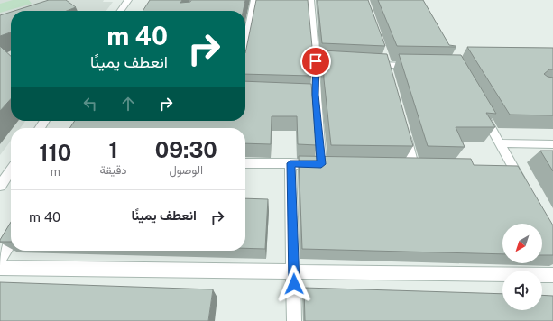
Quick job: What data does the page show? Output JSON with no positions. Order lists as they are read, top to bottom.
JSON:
{
  "north": "bottom left",
  "page": {
    "turn": ["40 m", "انعطف يمينًا"],
    "eta": [
      "09:30",
      "الوصول",
      "1",
      "دقيقة",
      "110",
      "m"
    ],
    "list": [
      {
        "name": "انعطف يمينًا",
        "value": "40 m"
      }
    ]
  }
}
